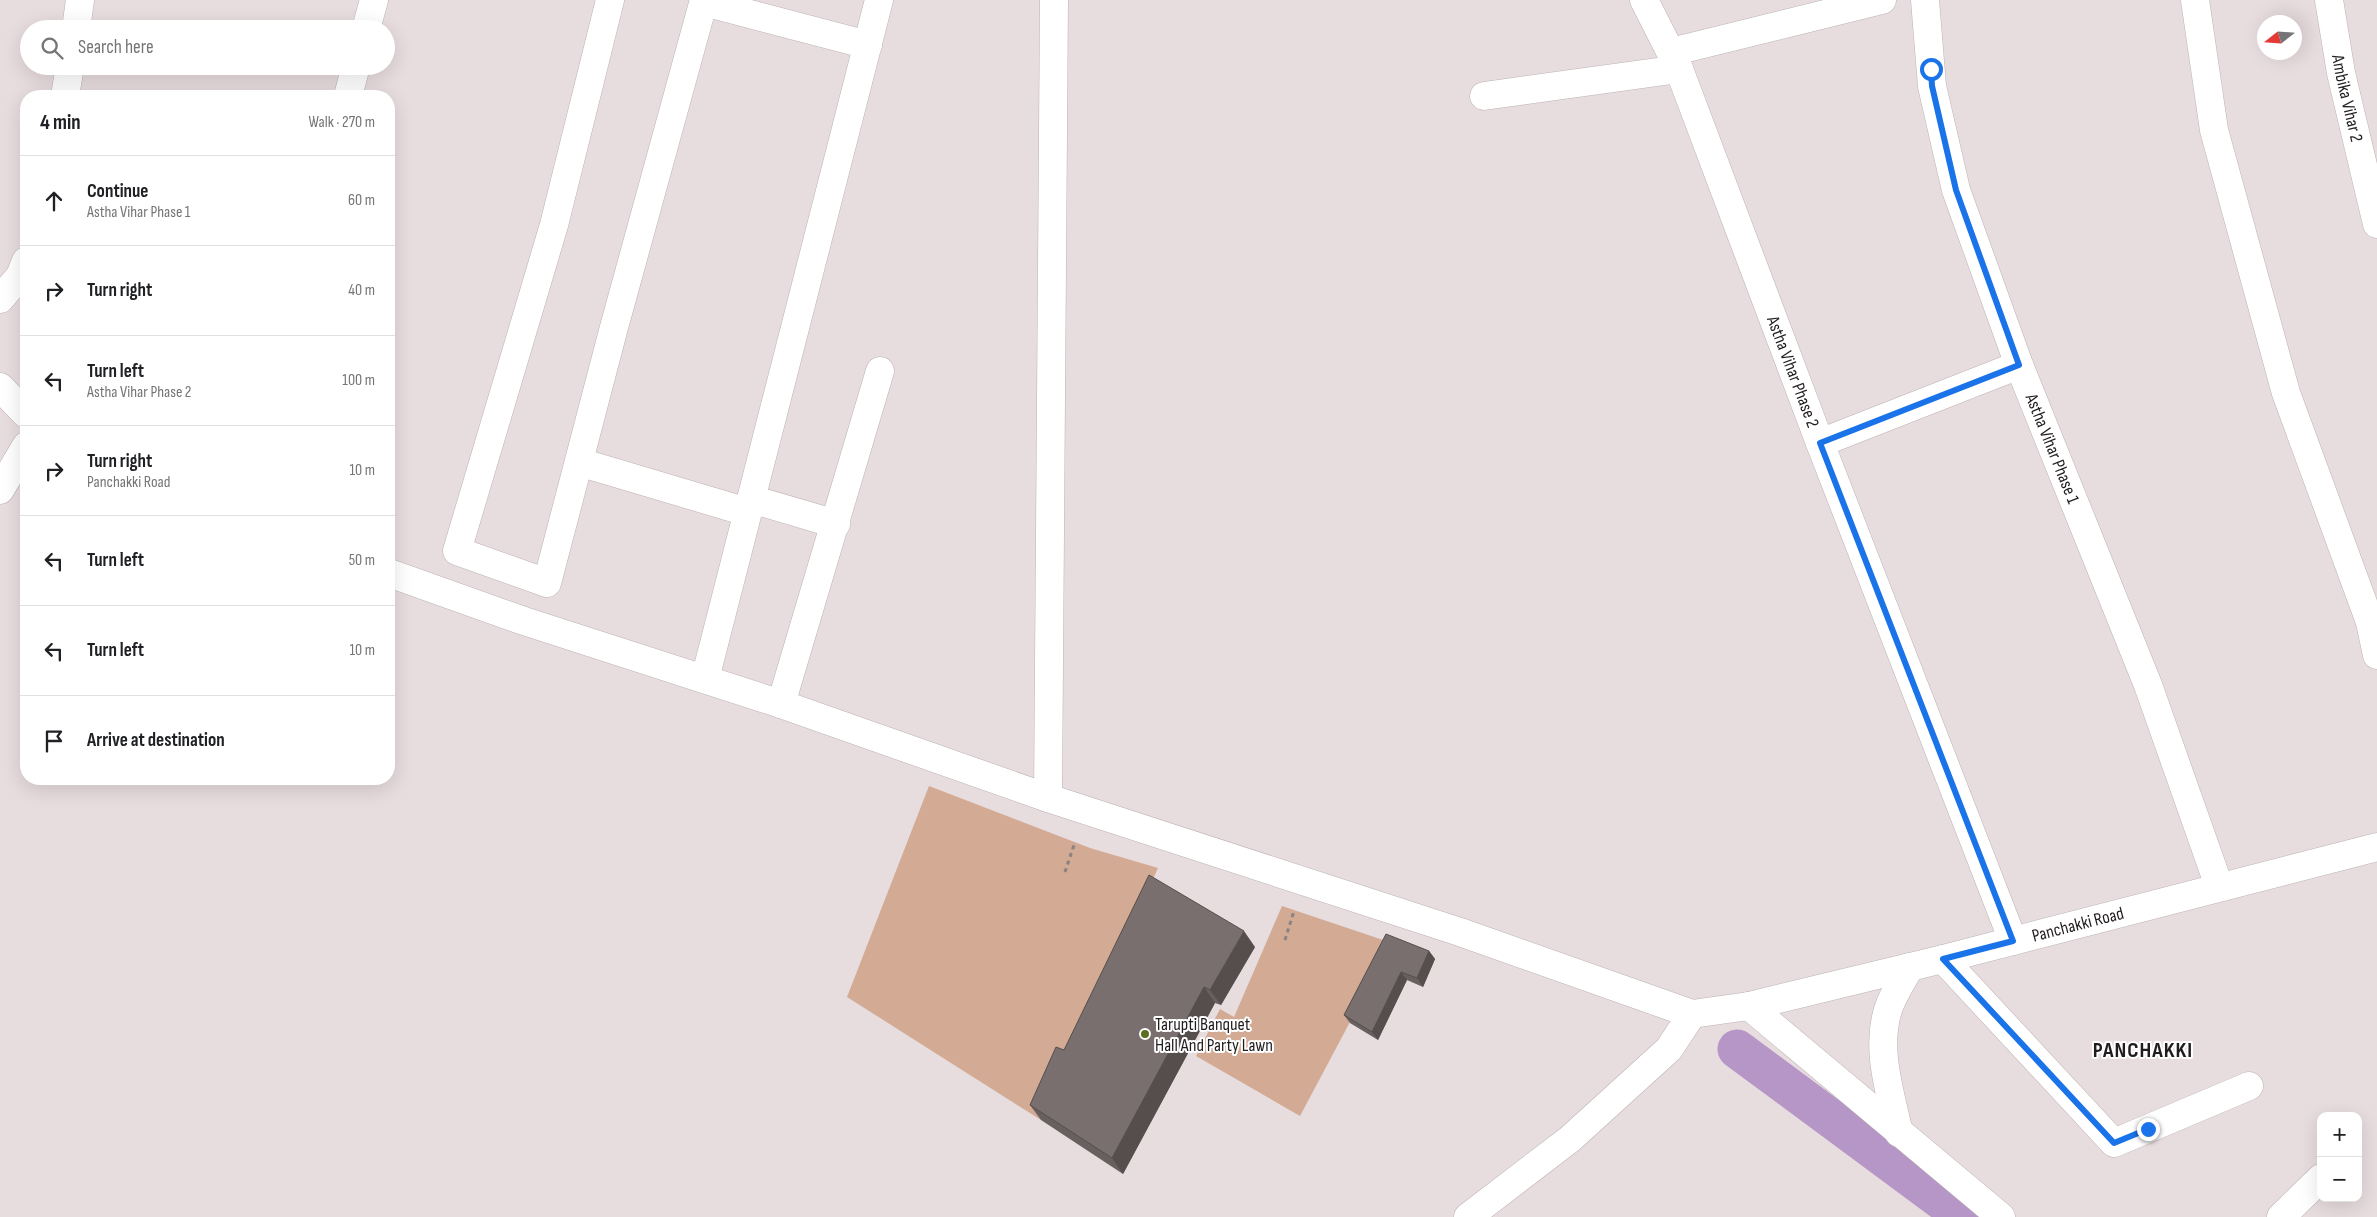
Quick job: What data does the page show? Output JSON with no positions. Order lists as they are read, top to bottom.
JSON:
{
  "streets": {
    "street": [
      "Ambika Vihar 2",
      "Astha Vihar Phase 2",
      "Astha Vihar Phase 1",
      "Panchakki Road"
    ]
  },
  "crossings": [
    ["Astha Vihar Phase 2", "Panchakki Road"],
    ["Astha Vihar Phase 1", "Panchakki Road"]
  ],
  "districts": ["PANCHAKKI"],
  "places": ["Tarupti Banquet Hall And Party Lawn"],
  "north": "left",
  "page": {
    "search": "Search here",
    "heading": ["4 min", "Walk · 270 m"],
    "list": [
      ["Continue", "Astha Vihar Phase 1", "60 m"],
      ["Turn right", "40 m"],
      ["Turn left", "Astha Vihar Phase 2", "100 m"],
      ["Turn right", "Panchakki Road", "10 m"],
      ["Turn left", "50 m"],
      ["Turn left", "10 m"],
      "Arrive at destination"
    ],
    "map_buttons": ["+", "−"]
  }
}
